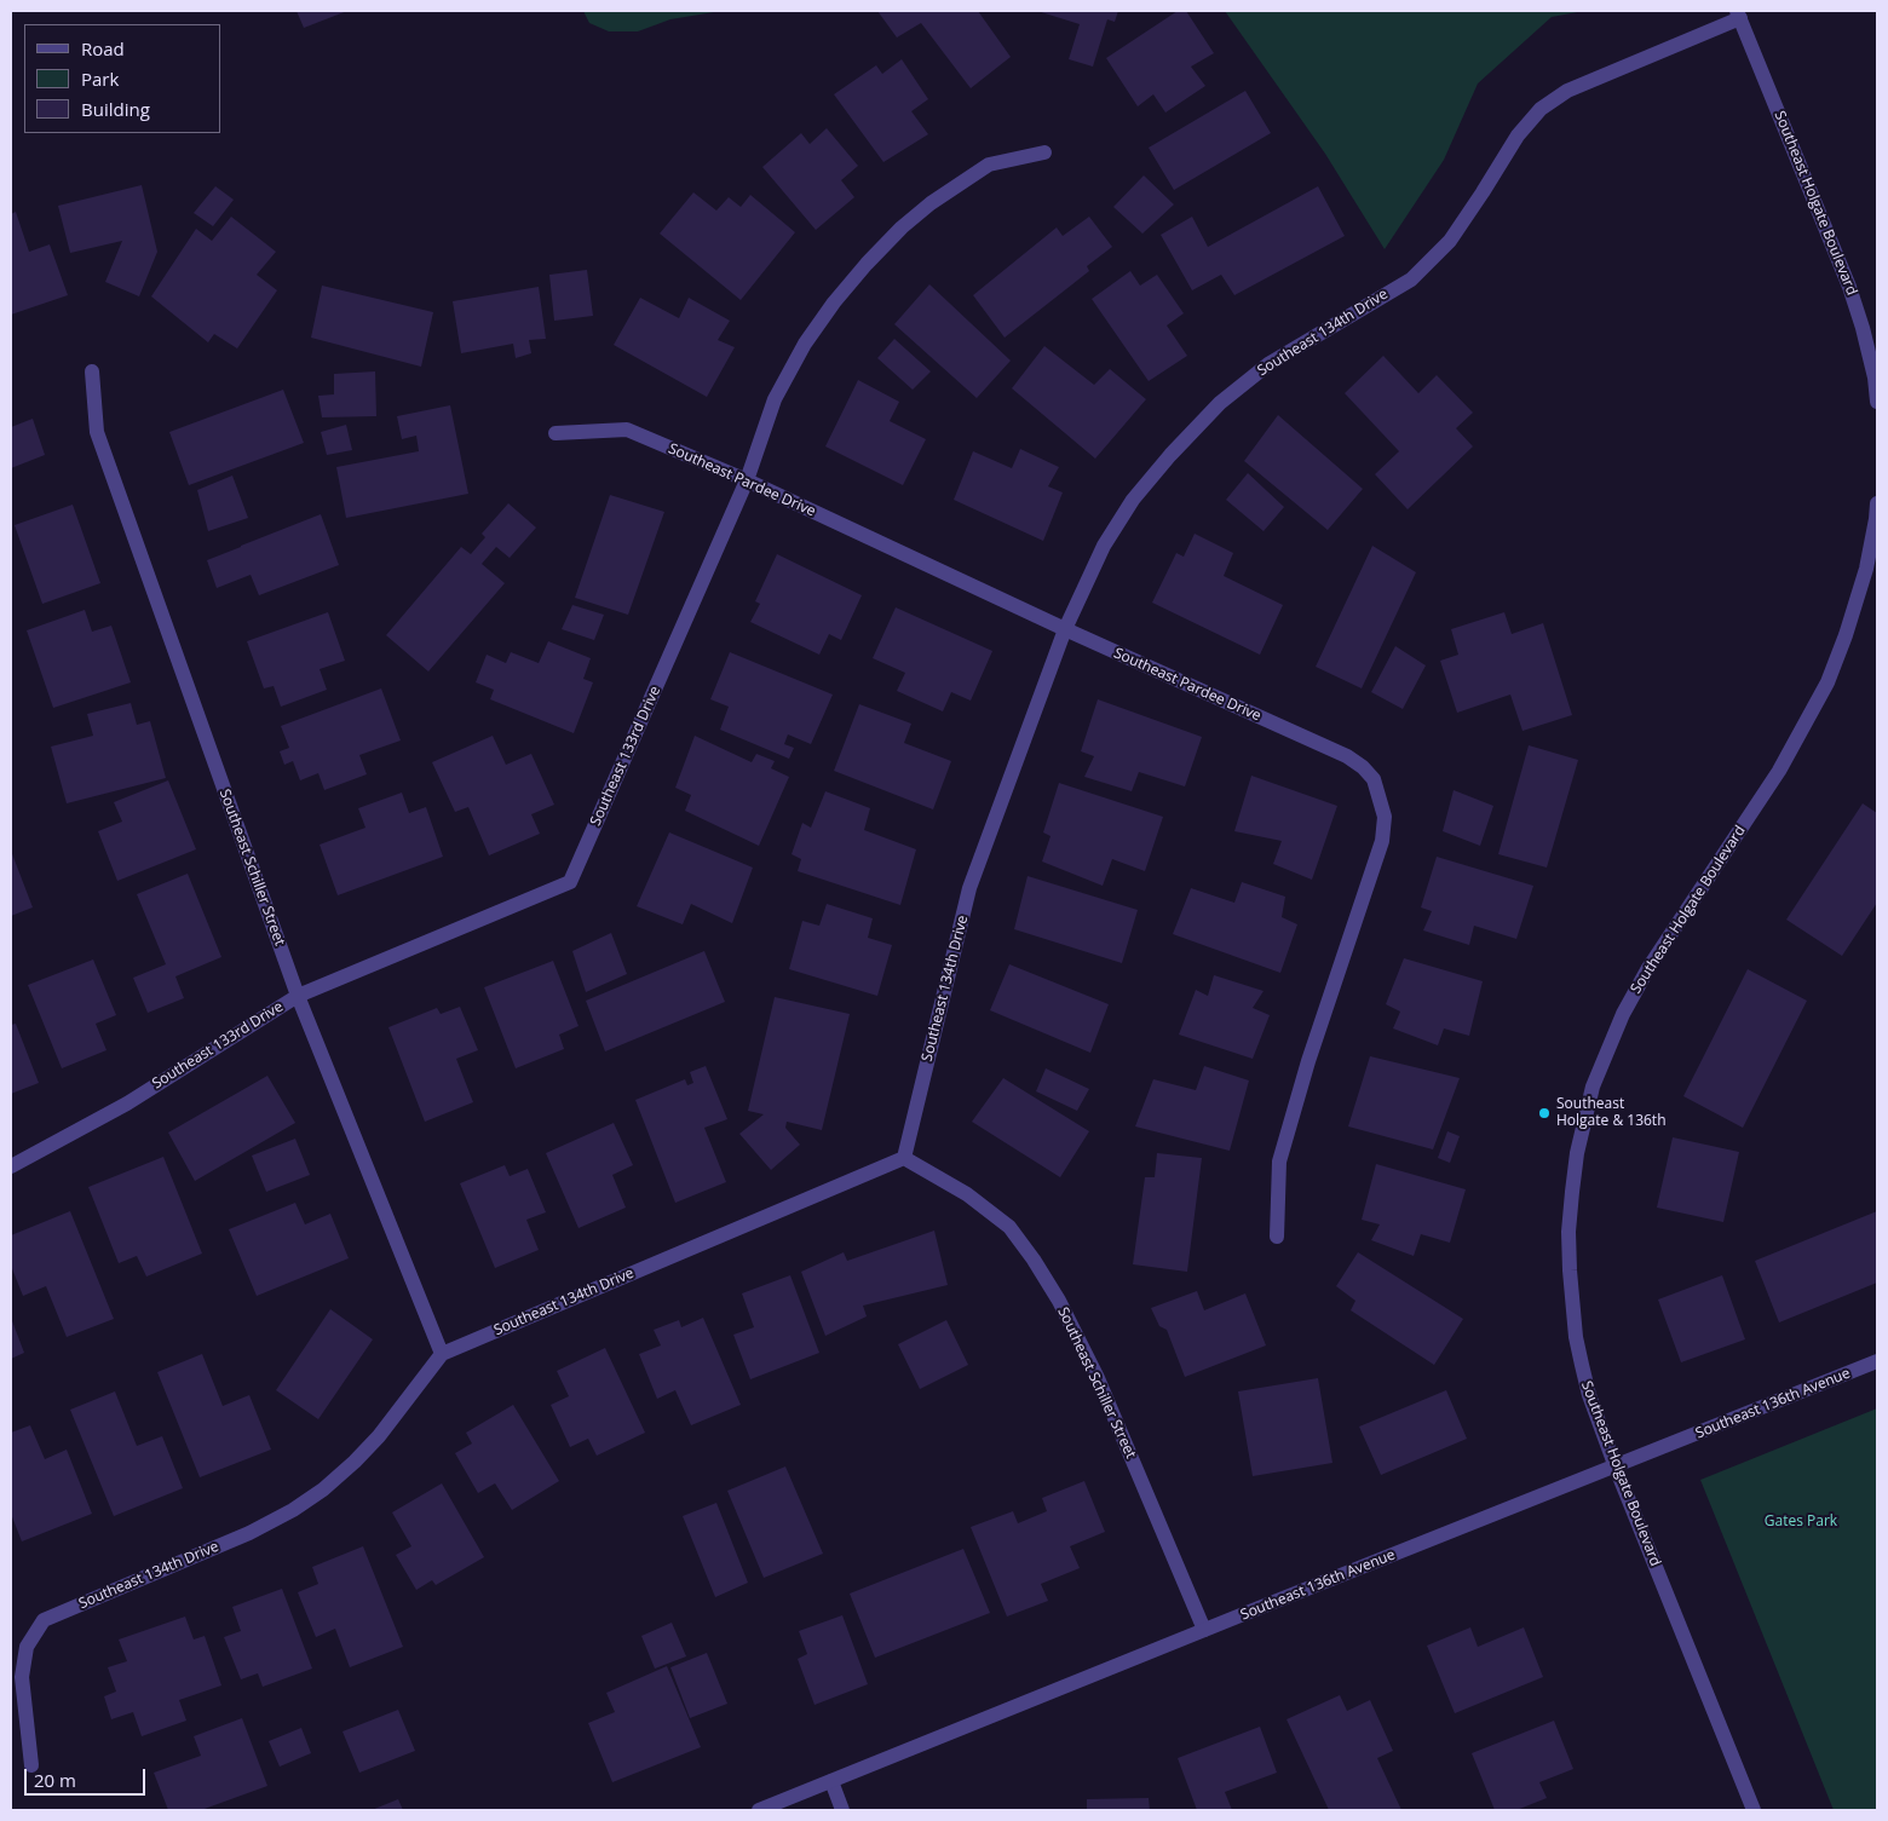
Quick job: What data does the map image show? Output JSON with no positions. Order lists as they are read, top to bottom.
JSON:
{
  "streets": {
    "street": [
      "Southeast Holgate Boulevard",
      "Southeast 134th Drive",
      "Southeast Pardee Drive",
      "Southeast 133rd Drive",
      "Southeast Schiller Street",
      "Southeast 136th Avenue"
    ]
  },
  "crossings": [
    ["Southeast Holgate Boulevard", "Southeast 134th Drive"],
    ["Southeast Holgate Boulevard", "Southeast 136th Avenue"],
    ["Southeast 134th Drive", "Southeast Pardee Drive"],
    ["Southeast 134th Drive", "Southeast Schiller Street"],
    ["Southeast Pardee Drive", "Southeast 133rd Drive"],
    ["Southeast 133rd Drive", "Southeast Schiller Street"],
    ["Southeast Schiller Street", "Southeast 136th Avenue"]
  ],
  "parks": ["Gates Park"],
  "places": ["Southeast Holgate & 136th"],
  "legend": ["Road", "Park", "Building"],
  "scale_bar": "20 m"
}
